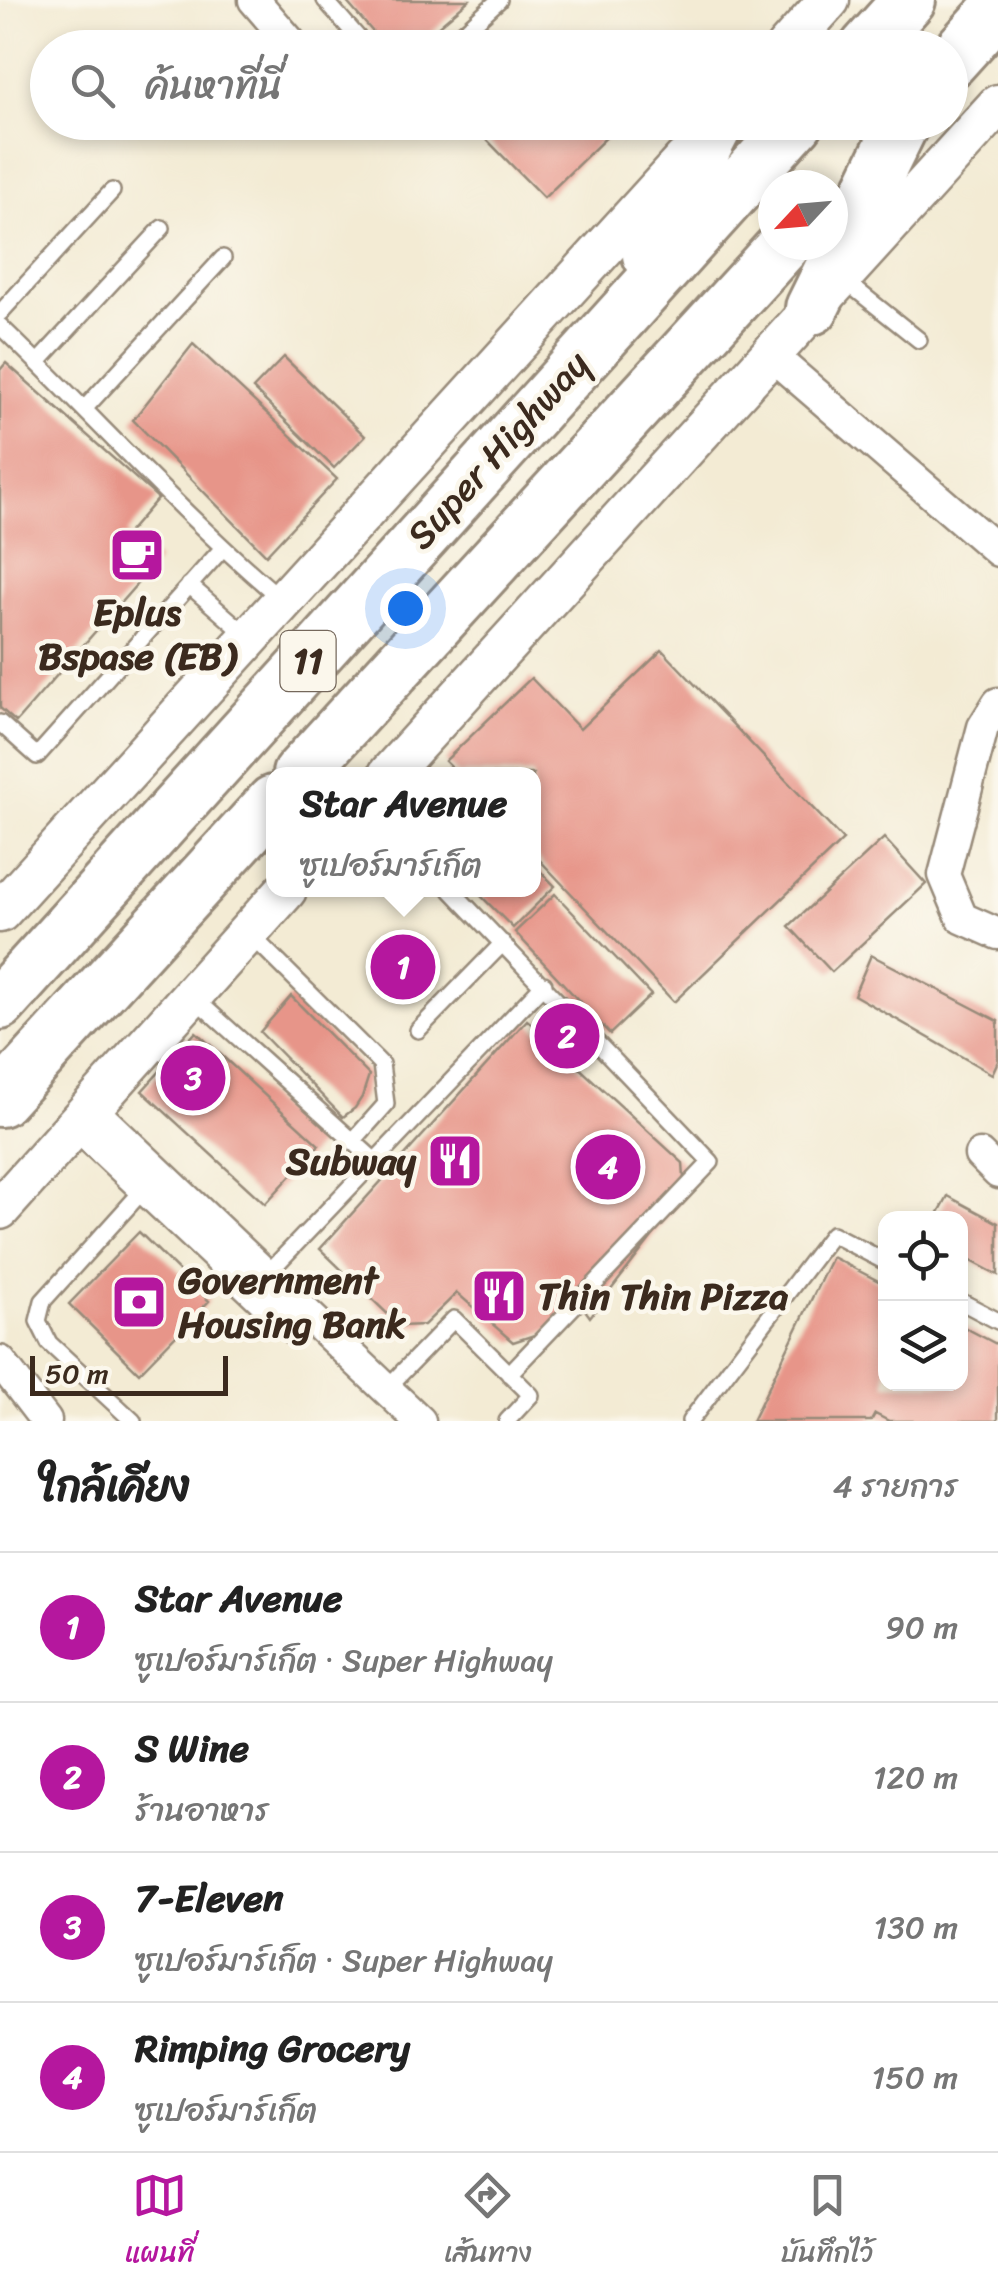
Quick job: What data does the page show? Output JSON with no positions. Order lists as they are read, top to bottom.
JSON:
{
  "streets": {
    "highway": ["Super Highway", "11"]
  },
  "places": {
    "cafe": ["Eplus Bspase (EB)"],
    "restaurant": ["Subway", "Thin Thin Pizza"],
    "bank": ["Government Housing Bank"]
  },
  "scale_bar": "50 m",
  "north": "bottom left",
  "page": {
    "search": "ค้นหาที่นี่",
    "popup": ["Star Avenue", "ซูเปอร์มาร์เก็ต"],
    "pins": [
      "1",
      "2",
      "3",
      "4"
    ],
    "scale": "50 m",
    "heading": ["ใกล้เคียง", "4 รายการ"],
    "list": [
      {
        "mark": "1",
        "name": "Star Avenue",
        "note": "ซูเปอร์มาร์เก็ต · Super Highway",
        "value": "90 m"
      },
      {
        "mark": "2",
        "name": "S Wine",
        "note": "ร้านอาหาร",
        "value": "120 m"
      },
      {
        "mark": "3",
        "name": "7-Eleven",
        "note": "ซูเปอร์มาร์เก็ต · Super Highway",
        "value": "130 m"
      },
      {
        "mark": "4",
        "name": "Rimping Grocery",
        "note": "ซูเปอร์มาร์เก็ต",
        "value": "150 m"
      }
    ],
    "nav": ["แผนที่", "เส้นทาง", "บันทึกไว้"]
  }
}
